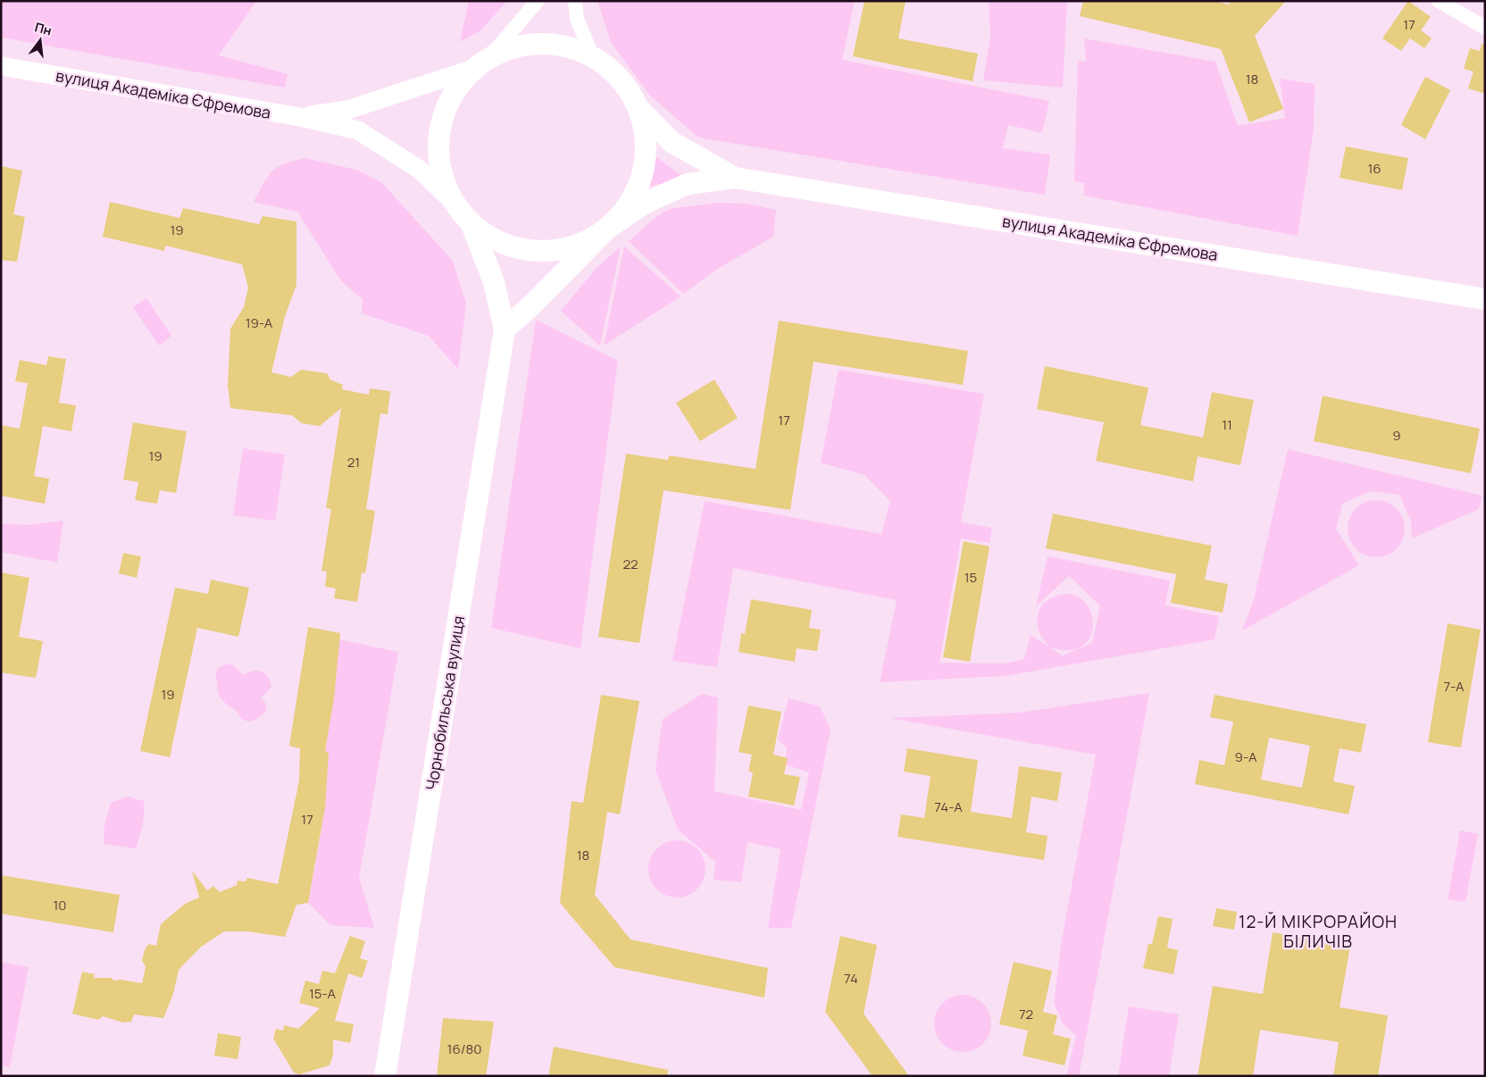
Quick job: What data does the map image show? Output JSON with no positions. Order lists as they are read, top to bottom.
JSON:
{
  "streets": {
    "main road": ["вулиця Академіка Єфремова", "Чорнобильська вулиця"]
  },
  "districts": ["12-Й МІКРОРАЙОН БІЛИЧІВ"],
  "house_numbers": [
    "17",
    "18",
    "16",
    "19",
    "19-А",
    "17",
    "11",
    "9",
    "19",
    "21",
    "22",
    "15",
    "7-А",
    "19",
    "9-А",
    "74-А",
    "17",
    "18",
    "10",
    "74",
    "15-А",
    "72",
    "16/80"
  ],
  "north": "top"
}
